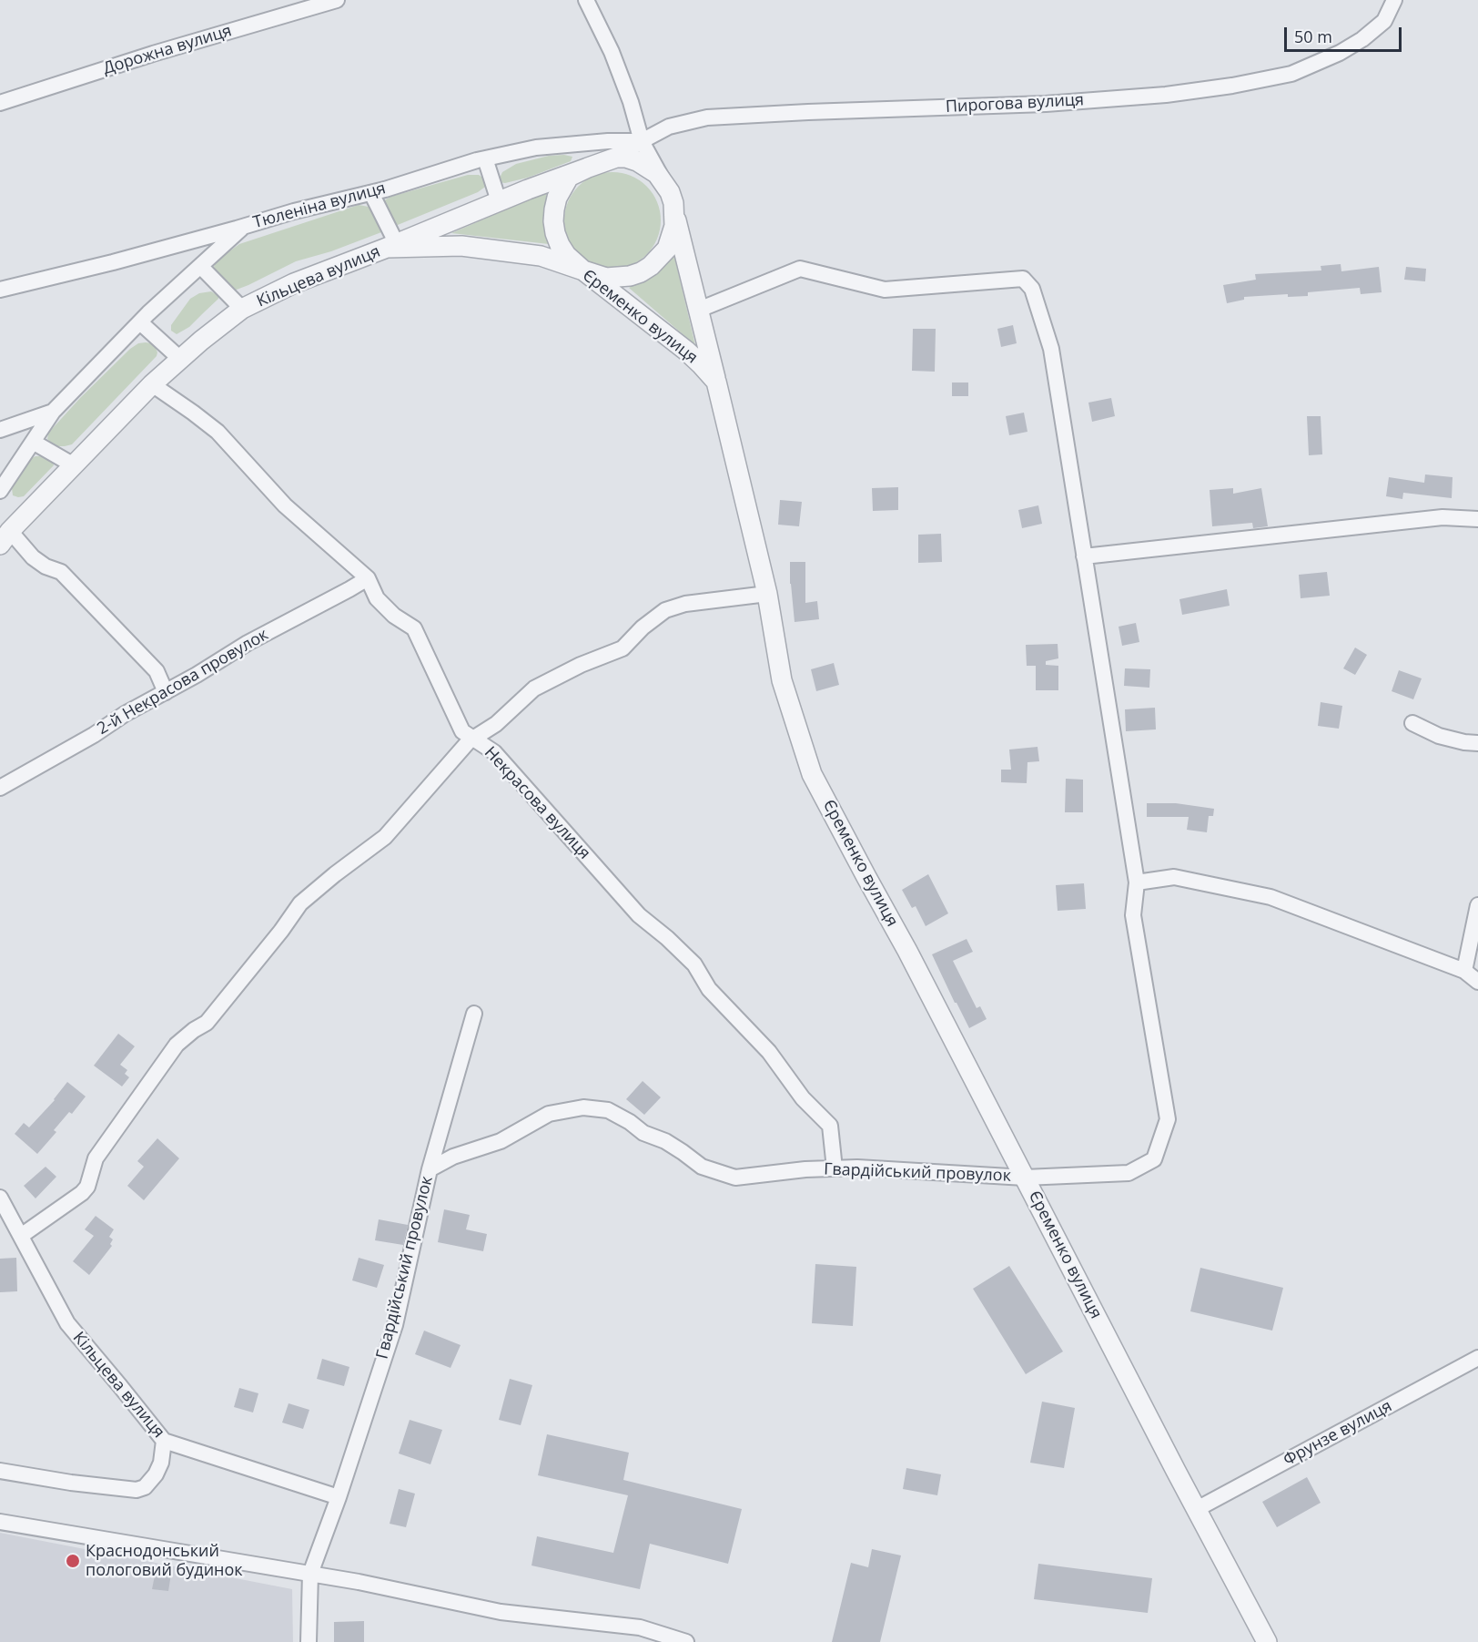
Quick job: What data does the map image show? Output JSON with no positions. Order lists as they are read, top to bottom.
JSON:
{
  "streets": {
    "street": [
      "Дорожна вулиця",
      "Пирогова вулиця",
      "Тюленіна вулиця",
      "Кільцева вулиця",
      "Єременко вулиця",
      "2-й Некрасова провулок",
      "Некрасова вулиця",
      "Гвардійський провулок",
      "Фрунзе вулиця"
    ]
  },
  "crossings": [
    ["Пирогова вулиця", "Тюленіна вулиця"],
    ["Пирогова вулиця", "Кільцева вулиця"],
    ["Пирогова вулиця", "Єременко вулиця"],
    ["Кільцева вулиця", "Єременко вулиця"],
    ["Кільцева вулиця", "Некрасова вулиця"],
    ["Кільцева вулиця", "Гвардійський провулок"],
    ["Єременко вулиця", "Гвардійський провулок"],
    ["Єременко вулиця", "Фрунзе вулиця"],
    ["2-й Некрасова провулок", "Некрасова вулиця"],
    ["Некрасова вулиця", "Гвардійський провулок"]
  ],
  "places": ["Краснодонський пологовий будинок"],
  "scale_bar": "50 m"
}
